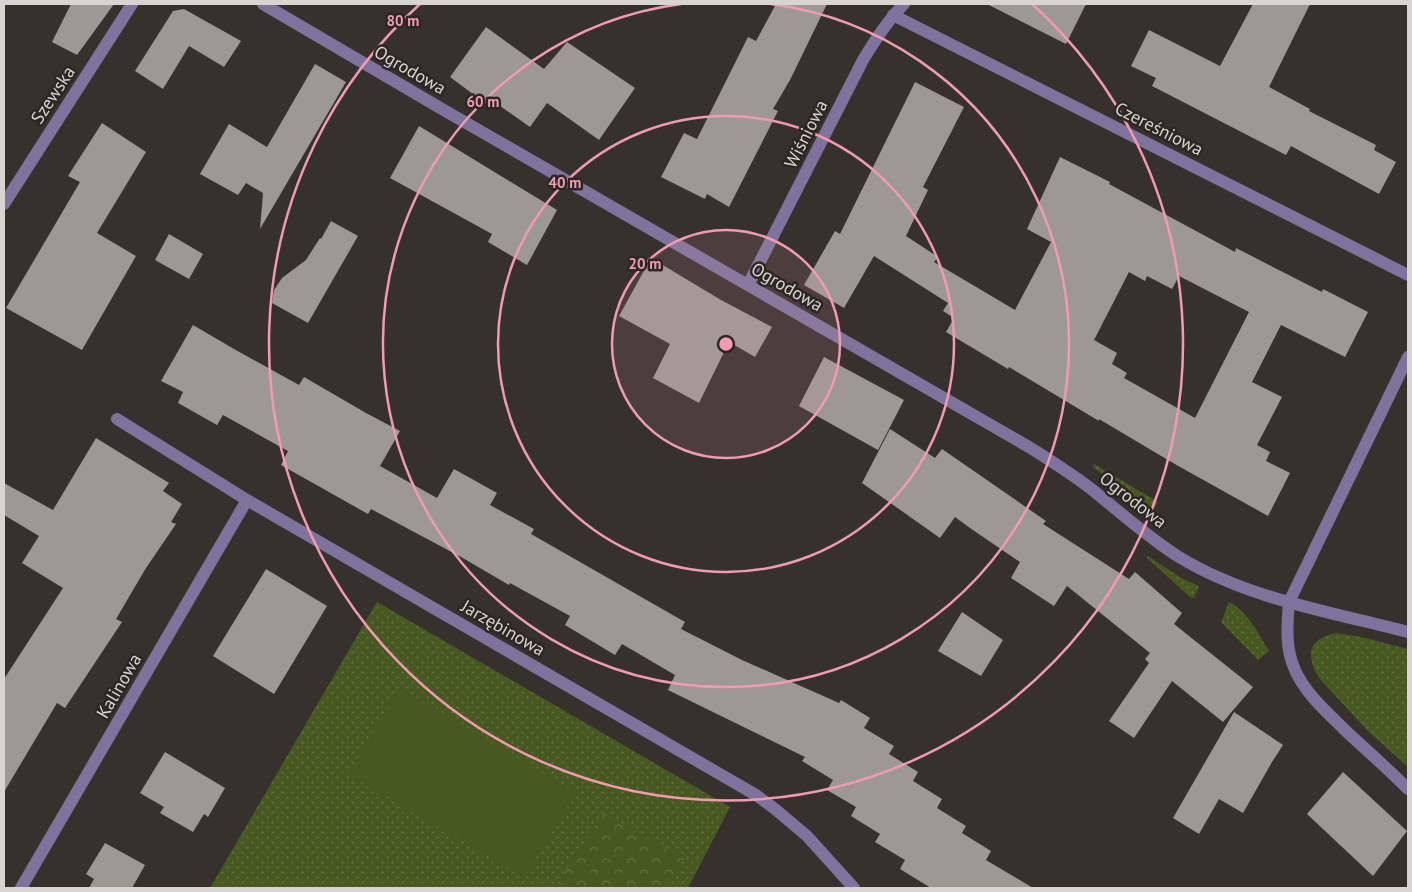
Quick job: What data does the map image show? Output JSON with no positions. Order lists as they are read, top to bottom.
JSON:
{
  "streets": {
    "street": [
      "Ogrodowa",
      "Szewska",
      "Czereśniowa",
      "Wiśniowa",
      "Jarzębinowa",
      "Kalinowa"
    ]
  },
  "crossings": [
    ["Ogrodowa", "Wiśniowa"],
    ["Czereśniowa", "Wiśniowa"],
    ["Jarzębinowa", "Kalinowa"]
  ],
  "rings": [
    "80 m",
    "60 m",
    "40 m",
    "20 m"
  ]
}
